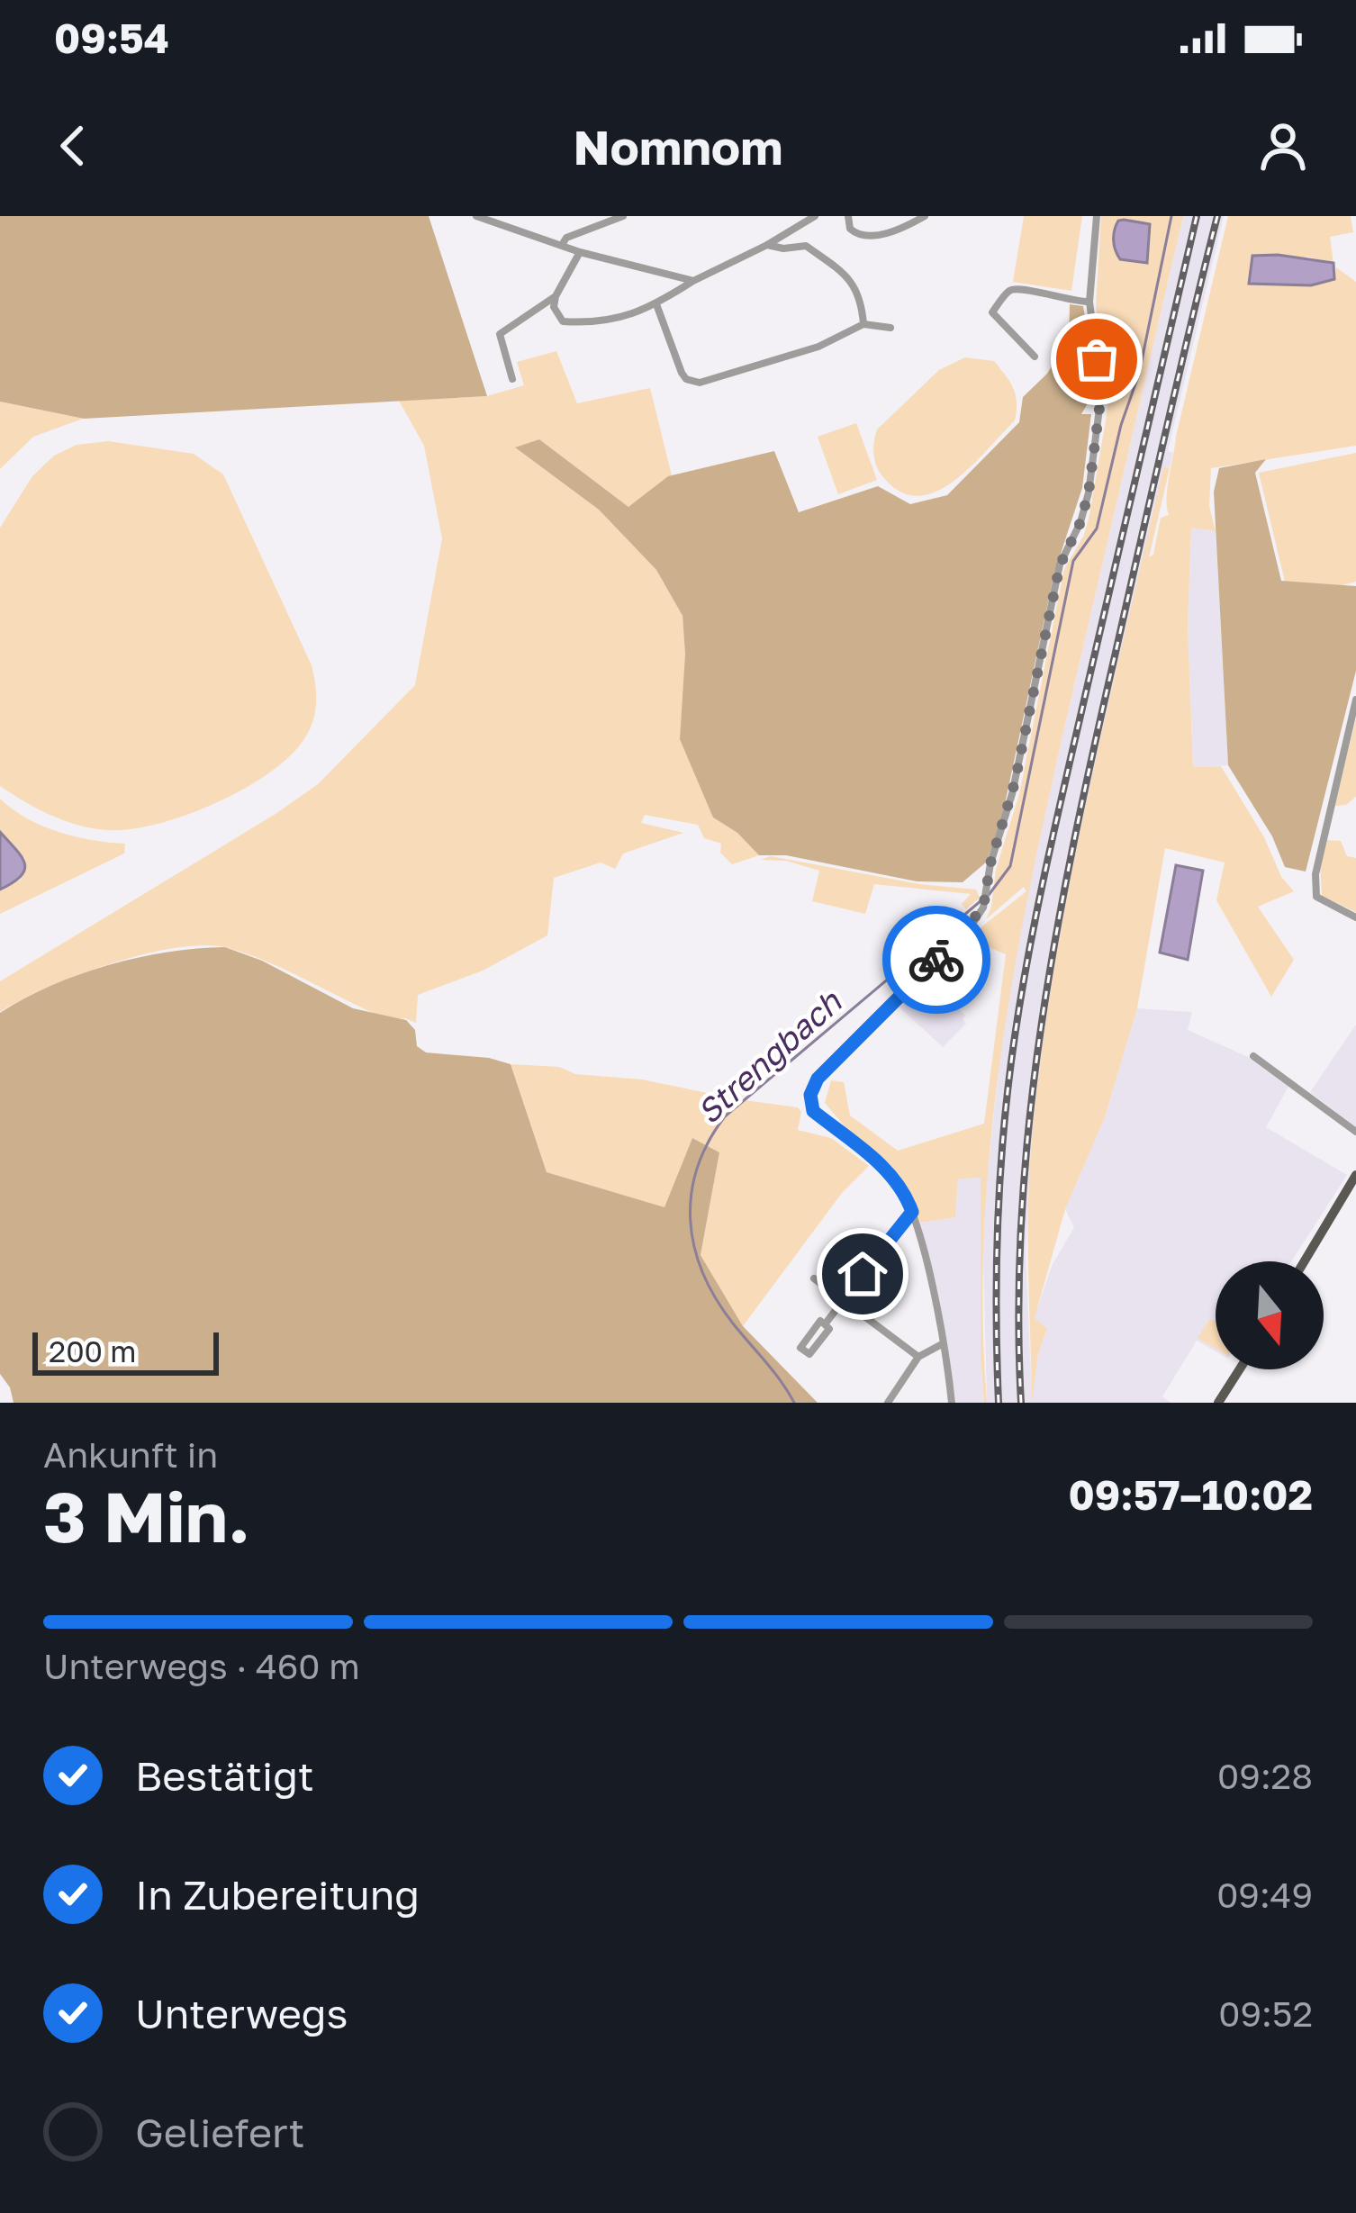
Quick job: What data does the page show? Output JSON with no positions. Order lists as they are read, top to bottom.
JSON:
{
  "water": ["Strengbach"],
  "scale_bar": "200 m",
  "north": "bottom",
  "page": {
    "status": "09:54",
    "header": "Nomnom",
    "scale": "200 m",
    "heading": ["3 Min.", "Ankunft in", "09:57–10:02"],
    "bar": "Unterwegs · 460 m",
    "list": [
      ["Bestätigt", "09:28"],
      ["In Zubereitung", "09:49"],
      ["Unterwegs", "09:52"],
      "Geliefert"
    ]
  }
}
